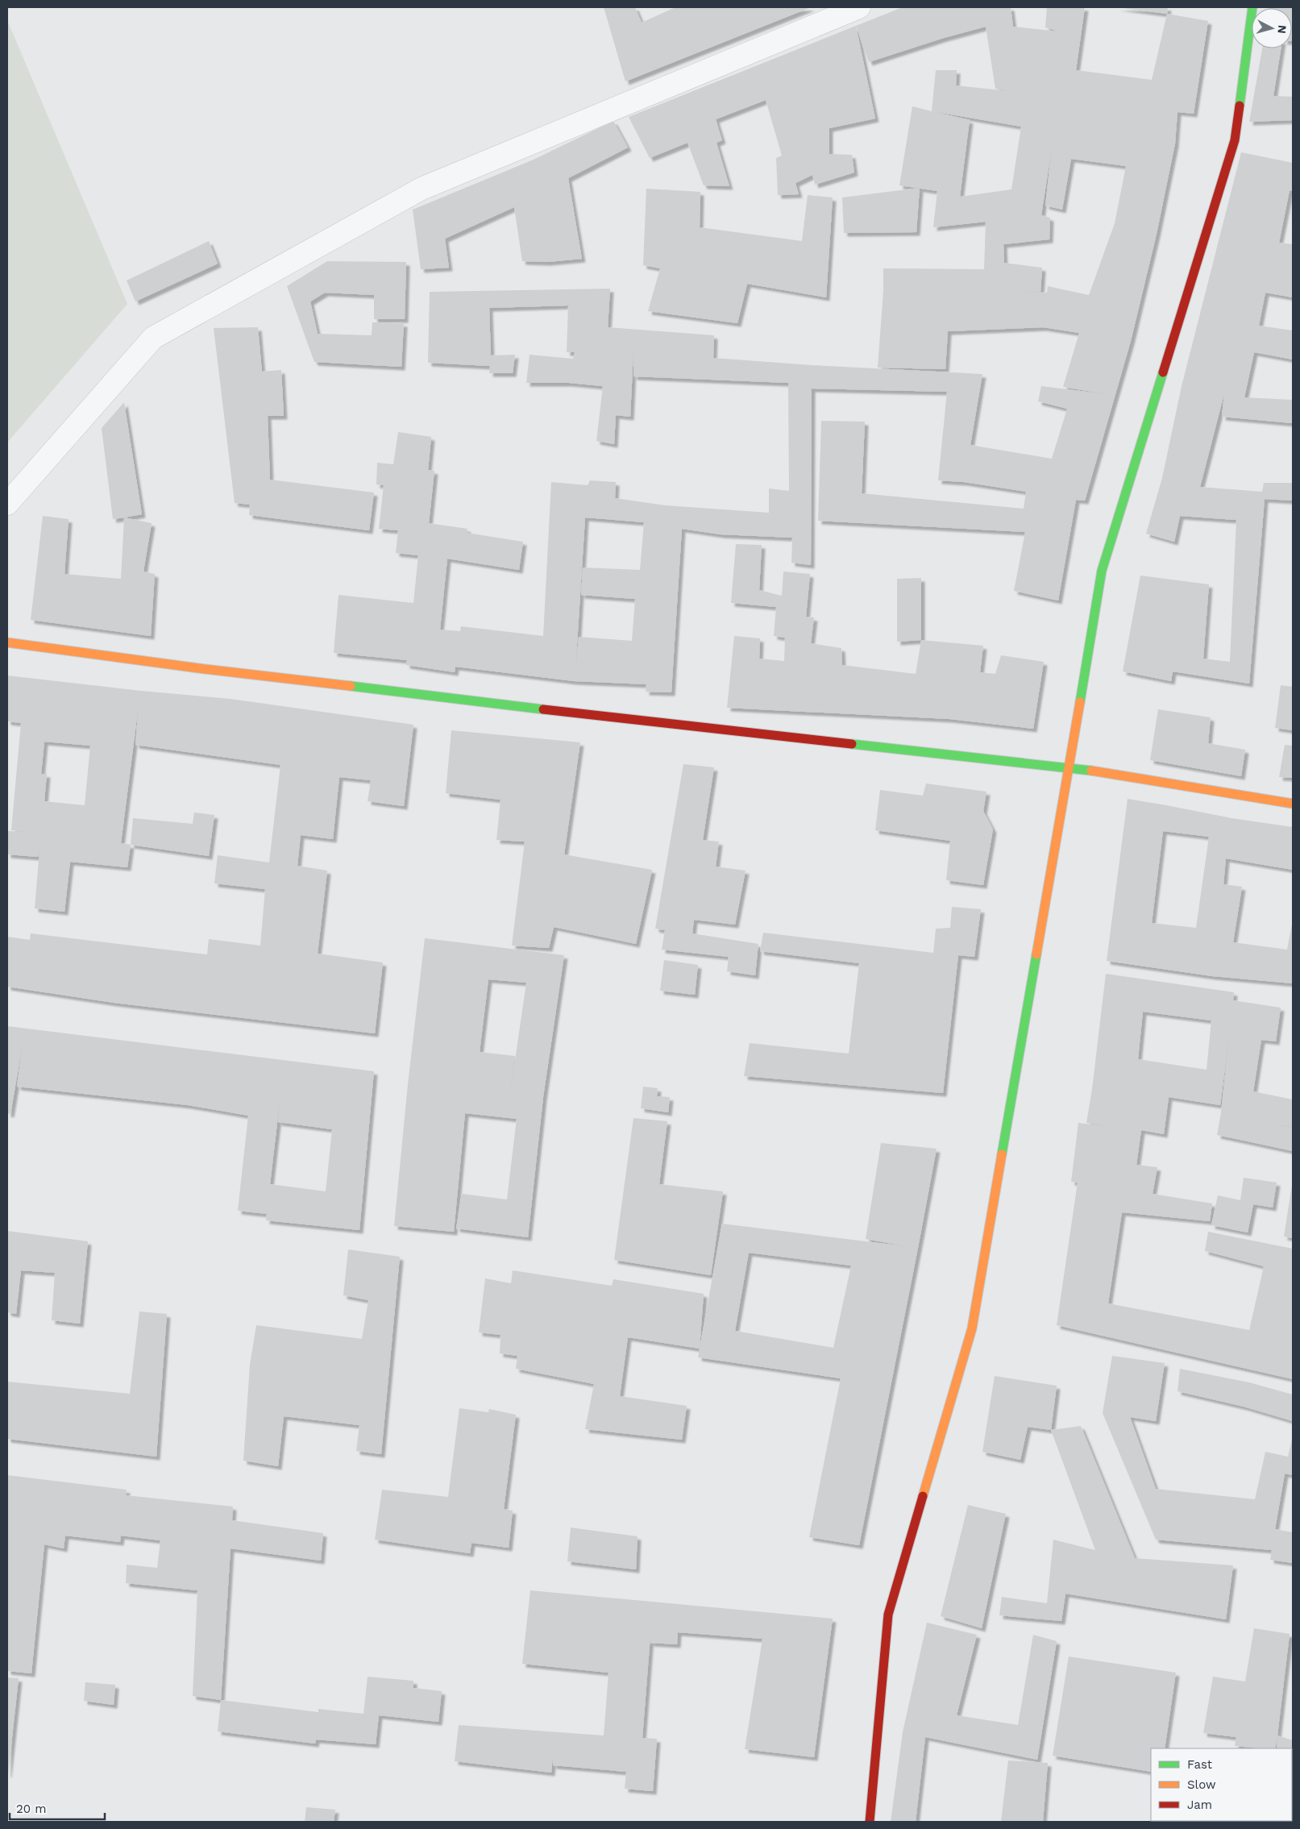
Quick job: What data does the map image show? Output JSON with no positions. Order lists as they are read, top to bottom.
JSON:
{
  "legend": ["Fast", "Slow", "Jam"],
  "scale_bar": "20 m",
  "north": "right"
}
